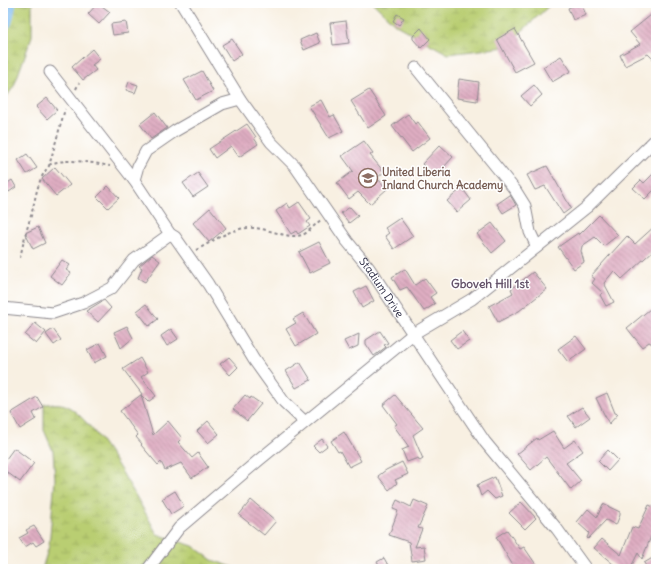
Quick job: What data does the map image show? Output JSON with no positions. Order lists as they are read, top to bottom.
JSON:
{
  "streets": {
    "street": ["Stadium Drive"]
  },
  "districts": ["Gboveh Hill 1st"],
  "places": {
    "school or university": ["United Liberia Inland Church Academy"]
  }
}
